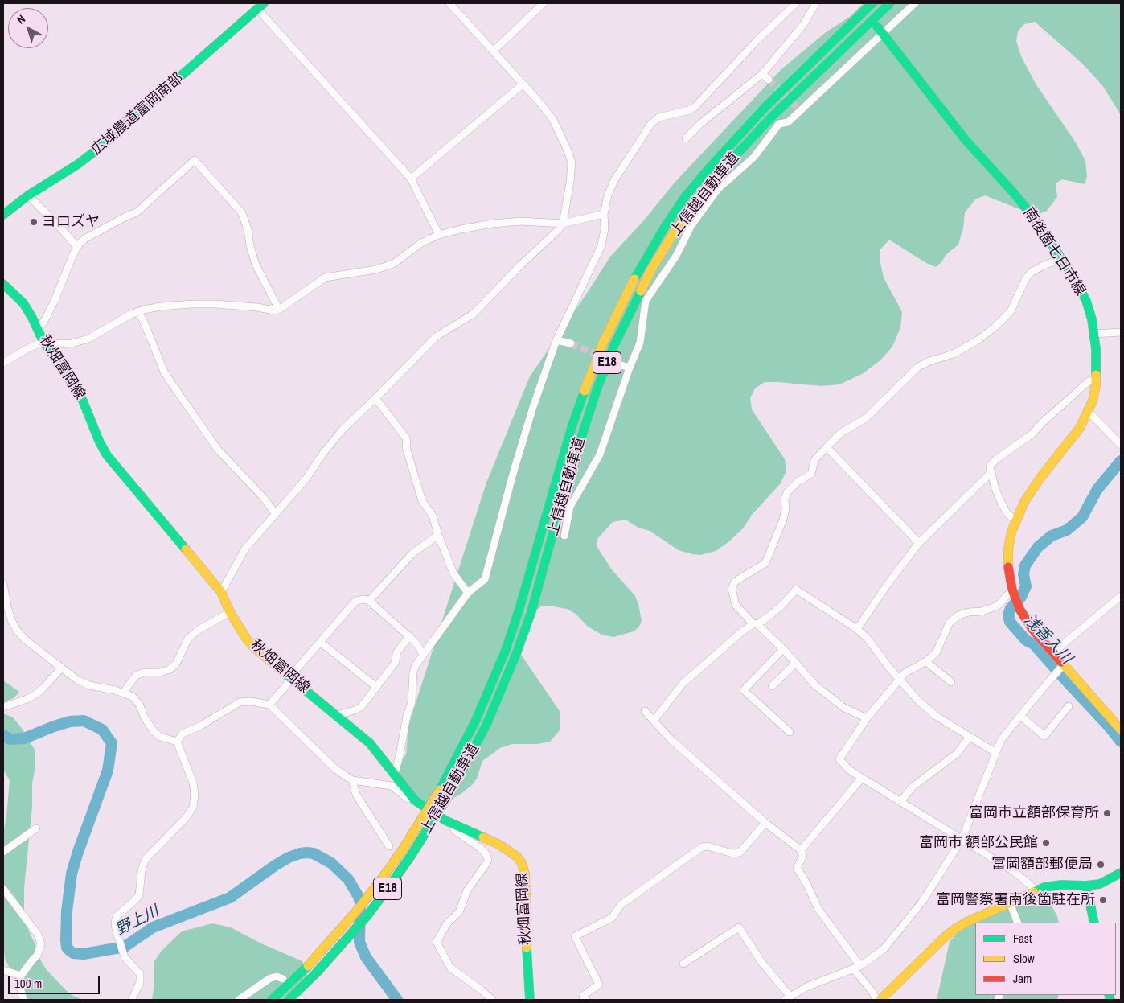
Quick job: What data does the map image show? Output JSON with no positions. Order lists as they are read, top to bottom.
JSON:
{
  "streets": {
    "main road": [
      "広域農道富岡南部",
      "上信越自動車道",
      "南後箇七日市線",
      "E18",
      "秋畑富岡線"
    ]
  },
  "water": ["浅香入川", "野上川"],
  "places": [
    "ヨロズヤ",
    "富岡市立額部保育所",
    "富岡市 額部公民館",
    "富岡額部郵便局",
    "富岡警察署南後箇駐在所"
  ],
  "legend": ["Fast", "Slow", "Jam"],
  "scale_bar": "100 m",
  "north": "top left"
}
